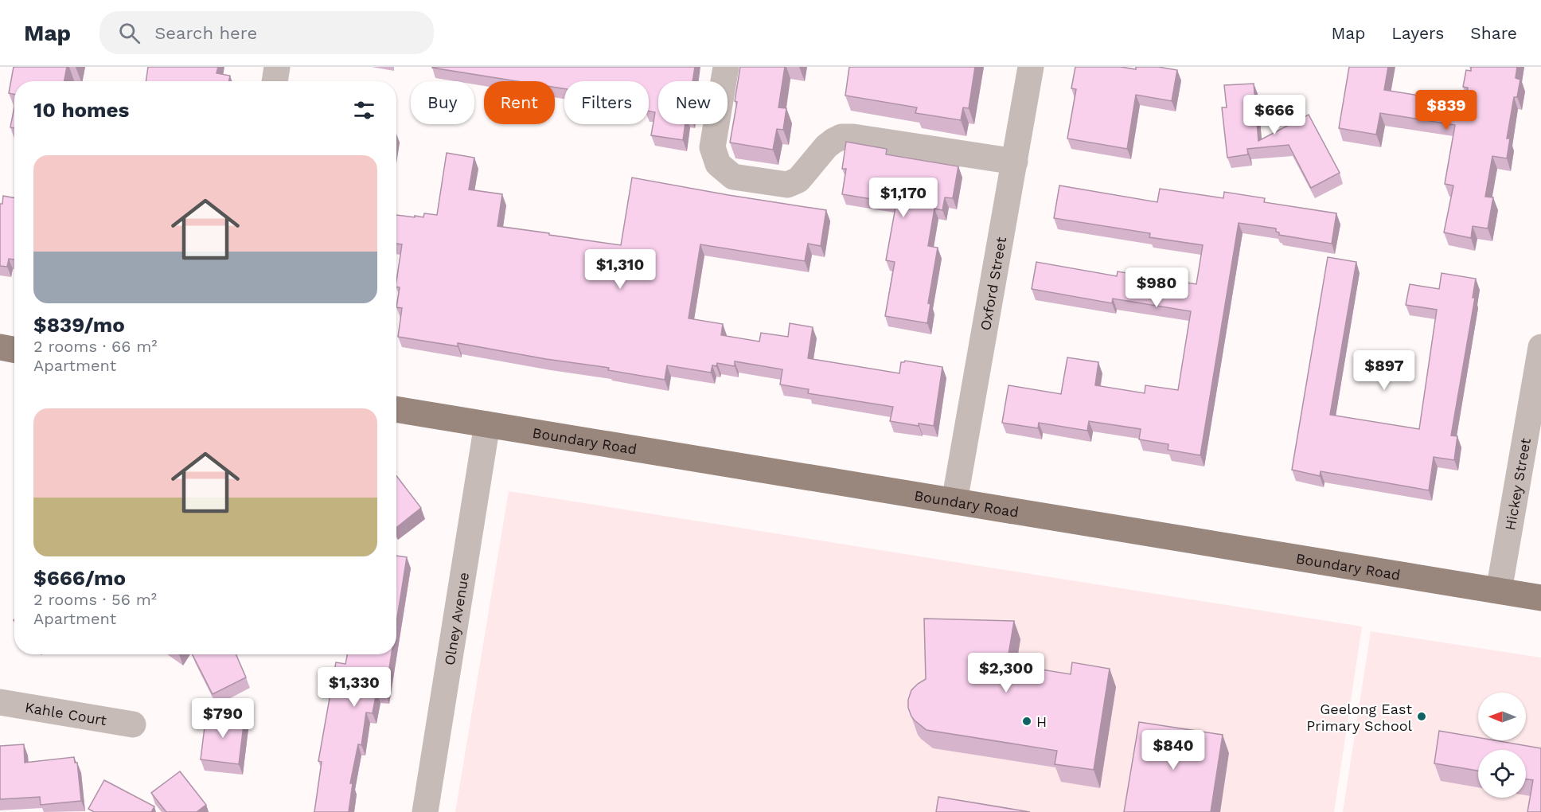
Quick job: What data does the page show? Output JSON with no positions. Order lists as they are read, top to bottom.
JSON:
{
  "streets": {
    "main road": ["Boundary Road"],
    "street": [
      "Oxford Street",
      "Hickey Street",
      "Olney Avenue",
      "Kahle Court"
    ]
  },
  "crossings": [
    ["Oxford Street", "Boundary Road"],
    ["Boundary Road", "Hickey Street"],
    ["Boundary Road", "Olney Avenue"]
  ],
  "places": ["Geelong East Primary School", "H"],
  "north": "left",
  "page": {
    "header": "Map",
    "search": "Search here",
    "nav": ["Map", "Layers", "Share"],
    "chip": [
      "Buy",
      "Rent",
      "Filters",
      "New"
    ],
    "heading": "10 homes",
    "price": [
      "$839",
      "$666",
      "$1,170",
      "$1,310",
      "$980",
      "$897",
      "$2,300",
      "$1,330",
      "$790",
      "$840"
    ],
    "list": [
      {
        "name": "$839/mo",
        "note": "2 rooms · 66 m² · Apartment"
      },
      {
        "name": "$666/mo",
        "note": "2 rooms · 56 m² · Apartment"
      }
    ]
  }
}
